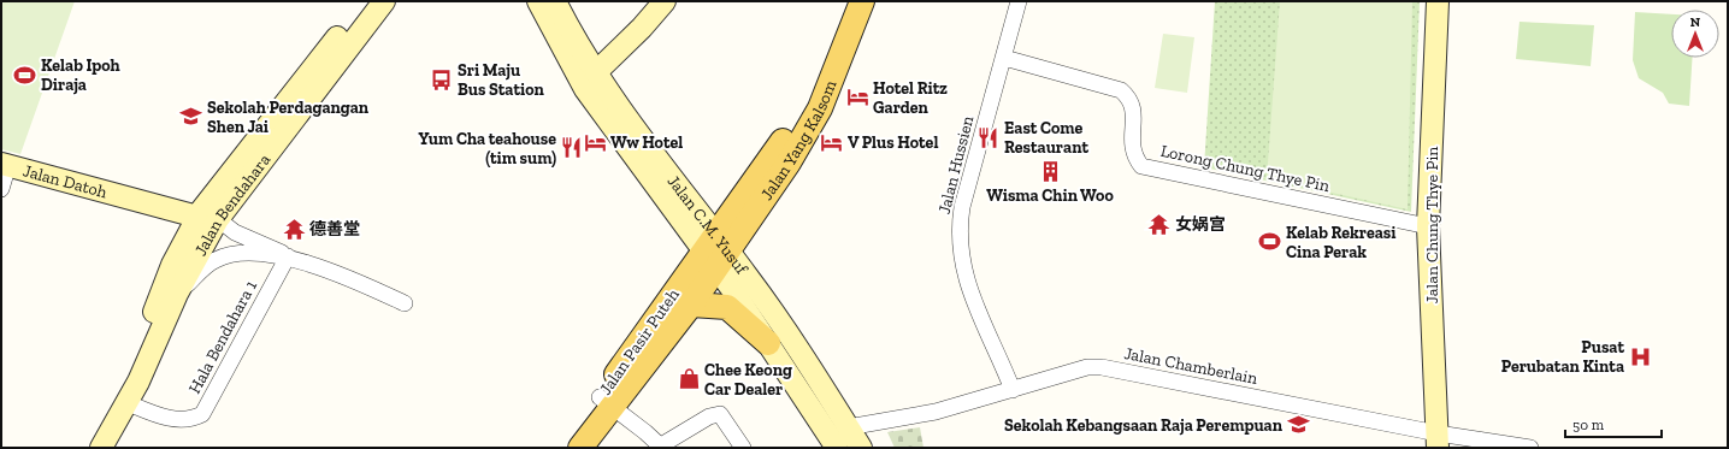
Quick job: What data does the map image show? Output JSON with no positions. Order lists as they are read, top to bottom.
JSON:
{
  "streets": {
    "main road": [
      "Jalan Yang Kalsom",
      "Jalan Datoh",
      "Jalan Bendahara",
      "Jalan C.M. Yusuf",
      "Jalan Chung Thye Pin",
      "Jalan Pasir Puteh"
    ],
    "street": [
      "Jalan Hussien",
      "Lorong Chung Thye Pin",
      "Hala Bendahara 1",
      "Jalan Chamberlain"
    ]
  },
  "crossings": [
    ["Jalan Yang Kalsom", "Jalan C.M. Yusuf"],
    ["Jalan Yang Kalsom", "Jalan Pasir Puteh"],
    ["Jalan Hussien", "Lorong Chung Thye Pin"],
    ["Jalan Hussien", "Jalan Chamberlain"],
    ["Lorong Chung Thye Pin", "Jalan Chung Thye Pin"],
    ["Jalan Datoh", "Jalan Bendahara"],
    ["Jalan Datoh", "Hala Bendahara 1"],
    ["Jalan Bendahara", "Hala Bendahara 1"],
    ["Jalan C.M. Yusuf", "Jalan Pasir Puteh"],
    ["Jalan C.M. Yusuf", "Jalan Chamberlain"],
    ["Jalan Chung Thye Pin", "Jalan Chamberlain"]
  ],
  "places": {
    "sports": ["Kelab Ipoh Diraja", "Kelab Rekreasi Cina Perak"],
    "bus stop": ["Sri Maju Bus Station"],
    "hotel": ["Hotel Ritz Garden", "Ww Hotel", "V Plus Hotel"],
    "school or university": ["Sekolah Perdagangan Shen Jai", "Sekolah Kebangsaan Raja Perempuan"],
    "restaurant": ["East Come Restaurant", "Yum Cha teahouse (tim sum)"],
    "building": ["Wisma Chin Woo"],
    "temple": ["女娲宫", "德善堂"],
    "hospital": ["Pusat Perubatan Kinta"],
    "shop": ["Chee Keong Car Dealer"]
  },
  "scale_bar": "50 m",
  "north": "top"
}
